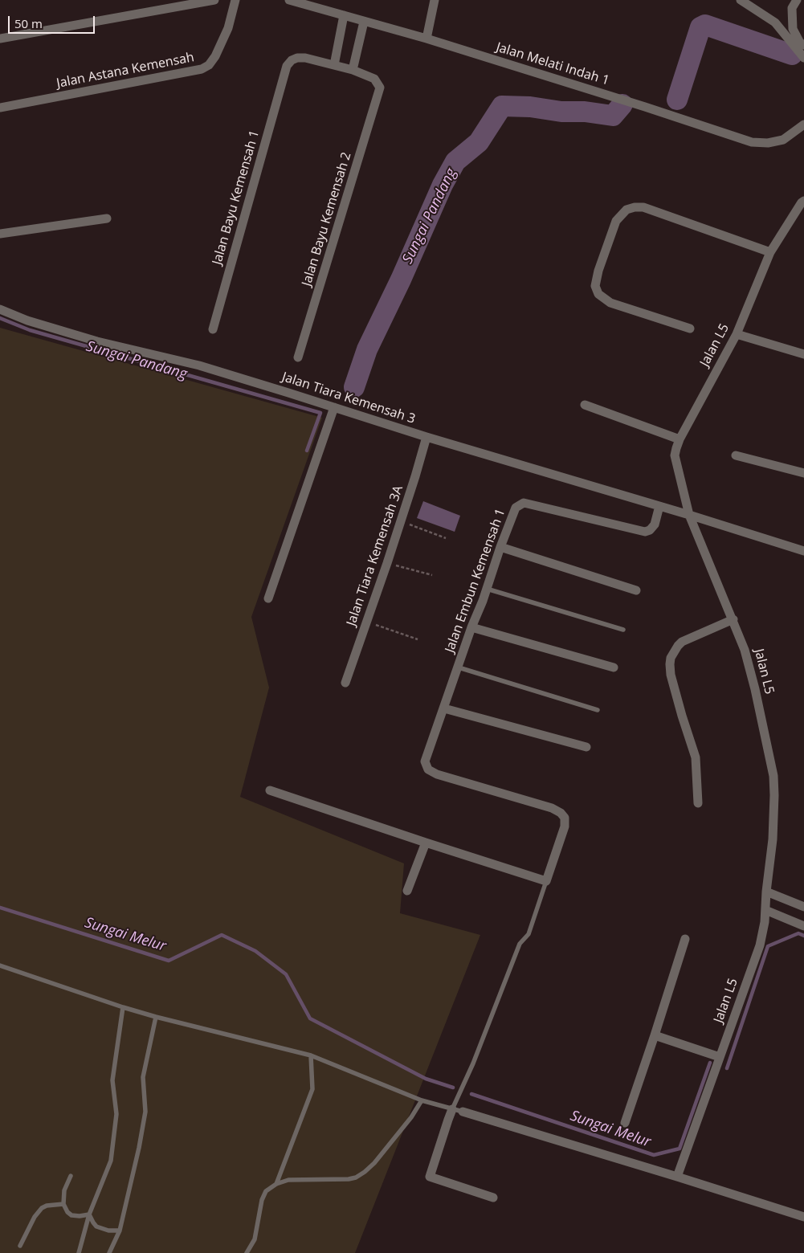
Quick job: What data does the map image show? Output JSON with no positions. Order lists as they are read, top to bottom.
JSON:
{
  "streets": {
    "street": [
      "Jalan Melati Indah 1",
      "Jalan Astana Kemensah",
      "Jalan Bayu Kemensah 1",
      "Jalan Bayu Kemensah 2",
      "Jalan L5",
      "Jalan Tiara Kemensah 3",
      "Jalan Tiara Kemensah 3A",
      "Jalan Embun Kemensah 1"
    ]
  },
  "crossings": [
    ["Jalan L5", "Jalan Tiara Kemensah 3"],
    ["Jalan Tiara Kemensah 3", "Jalan Tiara Kemensah 3A"],
    ["Jalan Tiara Kemensah 3", "Jalan Embun Kemensah 1"]
  ],
  "water": ["Sungai Pandang", "Sungai Melur"],
  "scale_bar": "50 m"
}
